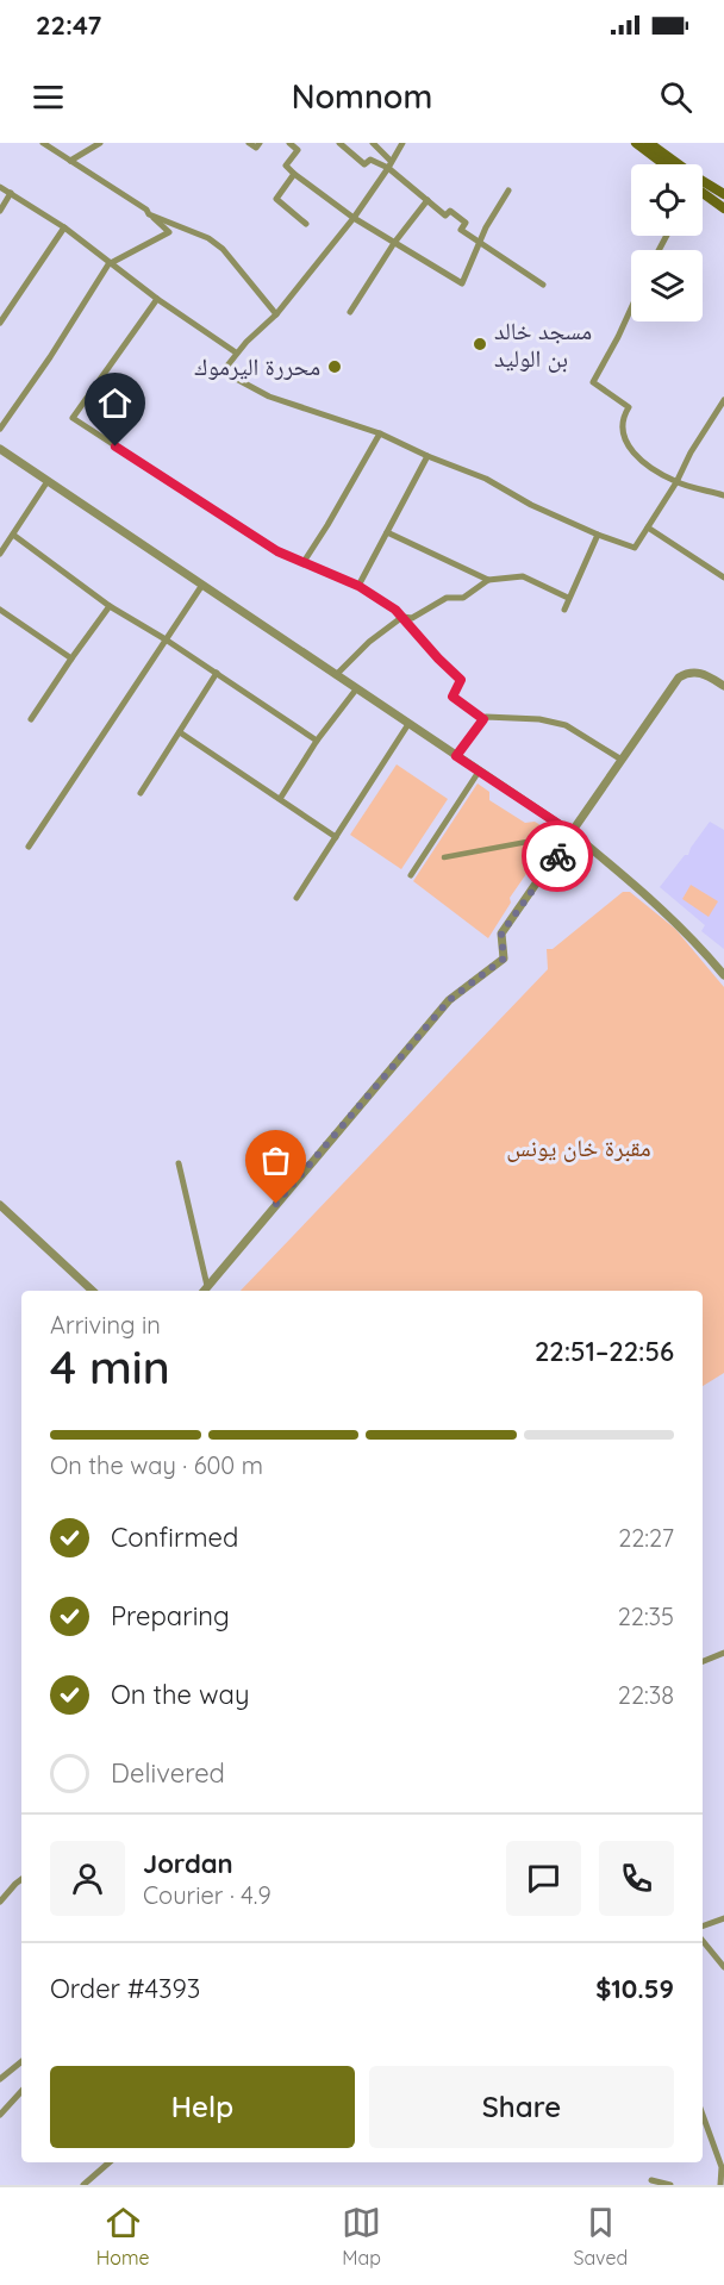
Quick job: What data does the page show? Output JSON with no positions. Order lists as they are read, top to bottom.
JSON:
{
  "parks": ["مقبرة خان يونس"],
  "places": ["مسجد خالد بن الوليد", "محررة اليرموك"],
  "page": {
    "status": "22:47",
    "header": "Nomnom",
    "heading": ["4 min", "Arriving in", "22:51–22:56"],
    "panel": [
      "Jordan",
      "Courier · 4.9",
      "Order #4393",
      "$10.59"
    ],
    "bar": "On the way · 600 m",
    "list": [
      ["Confirmed", "22:27"],
      ["Preparing", "22:35"],
      ["On the way", "22:38"],
      "Delivered"
    ],
    "buttons": ["Help", "Share"],
    "tabs": ["Home", "Map", "Saved"]
  }
}
